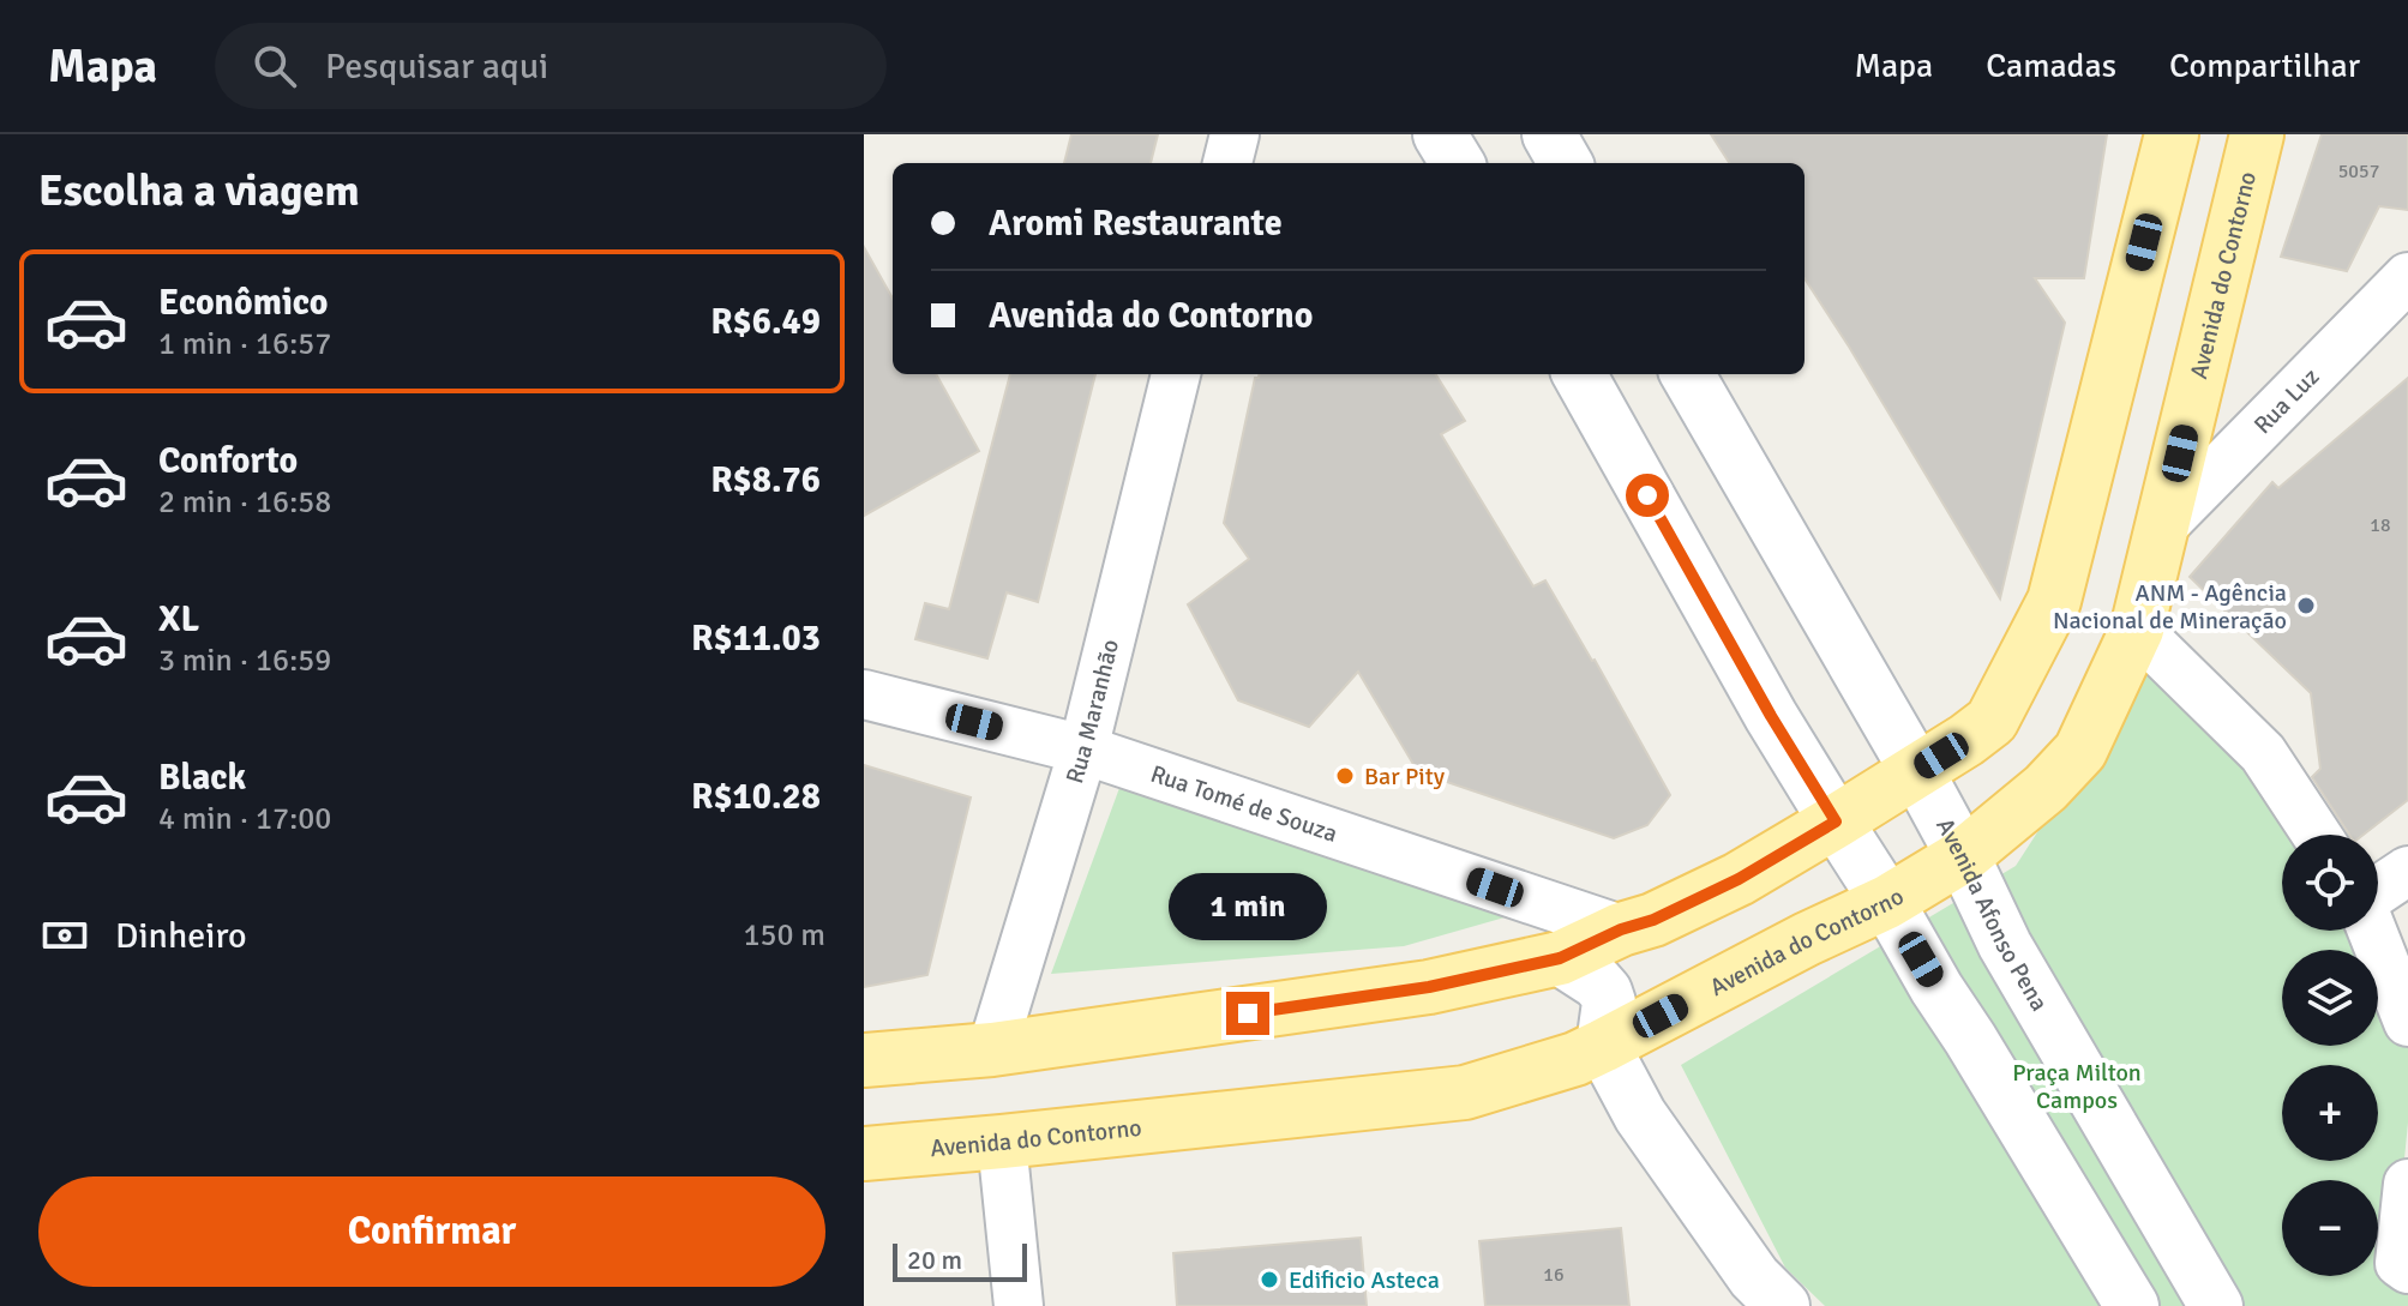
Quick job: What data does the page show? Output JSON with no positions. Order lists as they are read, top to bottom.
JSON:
{
  "streets": {
    "main road": ["Avenida do Contorno", "Avenida Afonso Pena"],
    "street": ["Rua Luz", "Rua Maranhão", "Rua Tomé de Souza"]
  },
  "crossings": [
    ["Avenida do Contorno", "Rua Luz"],
    ["Avenida do Contorno", "Avenida Afonso Pena"],
    ["Rua Maranhão", "Rua Tomé de Souza"]
  ],
  "parks": ["Praça Milton Campos"],
  "places": ["ANM - Agência Nacional de Mineração", "Bar Pity", "Edificio Asteca"],
  "house_numbers": ["5057", "18", "16"],
  "scale_bar": "20 m",
  "page": {
    "header": "Mapa",
    "search": "Pesquisar aqui",
    "nav": ["Mapa", "Camadas", "Compartilhar"],
    "heading": "Escolha a viagem",
    "banner": ["Aromi Restaurante", "Avenida do Contorno"],
    "list": [
      {
        "name": "Econômico",
        "note": "1 min · 16:57",
        "value": "R$6.49"
      },
      {
        "name": "Conforto",
        "note": "2 min · 16:58",
        "value": "R$8.76"
      },
      {
        "name": "XL",
        "note": "3 min · 16:59",
        "value": "R$11.03"
      },
      {
        "name": "Black",
        "note": "4 min · 17:00",
        "value": "R$10.28"
      }
    ],
    "map_buttons": ["+", "−"],
    "bubble": "1 min",
    "pay": ["Dinheiro", "150 m"],
    "buttons": "Confirmar",
    "scale": "20 m"
  }
}
